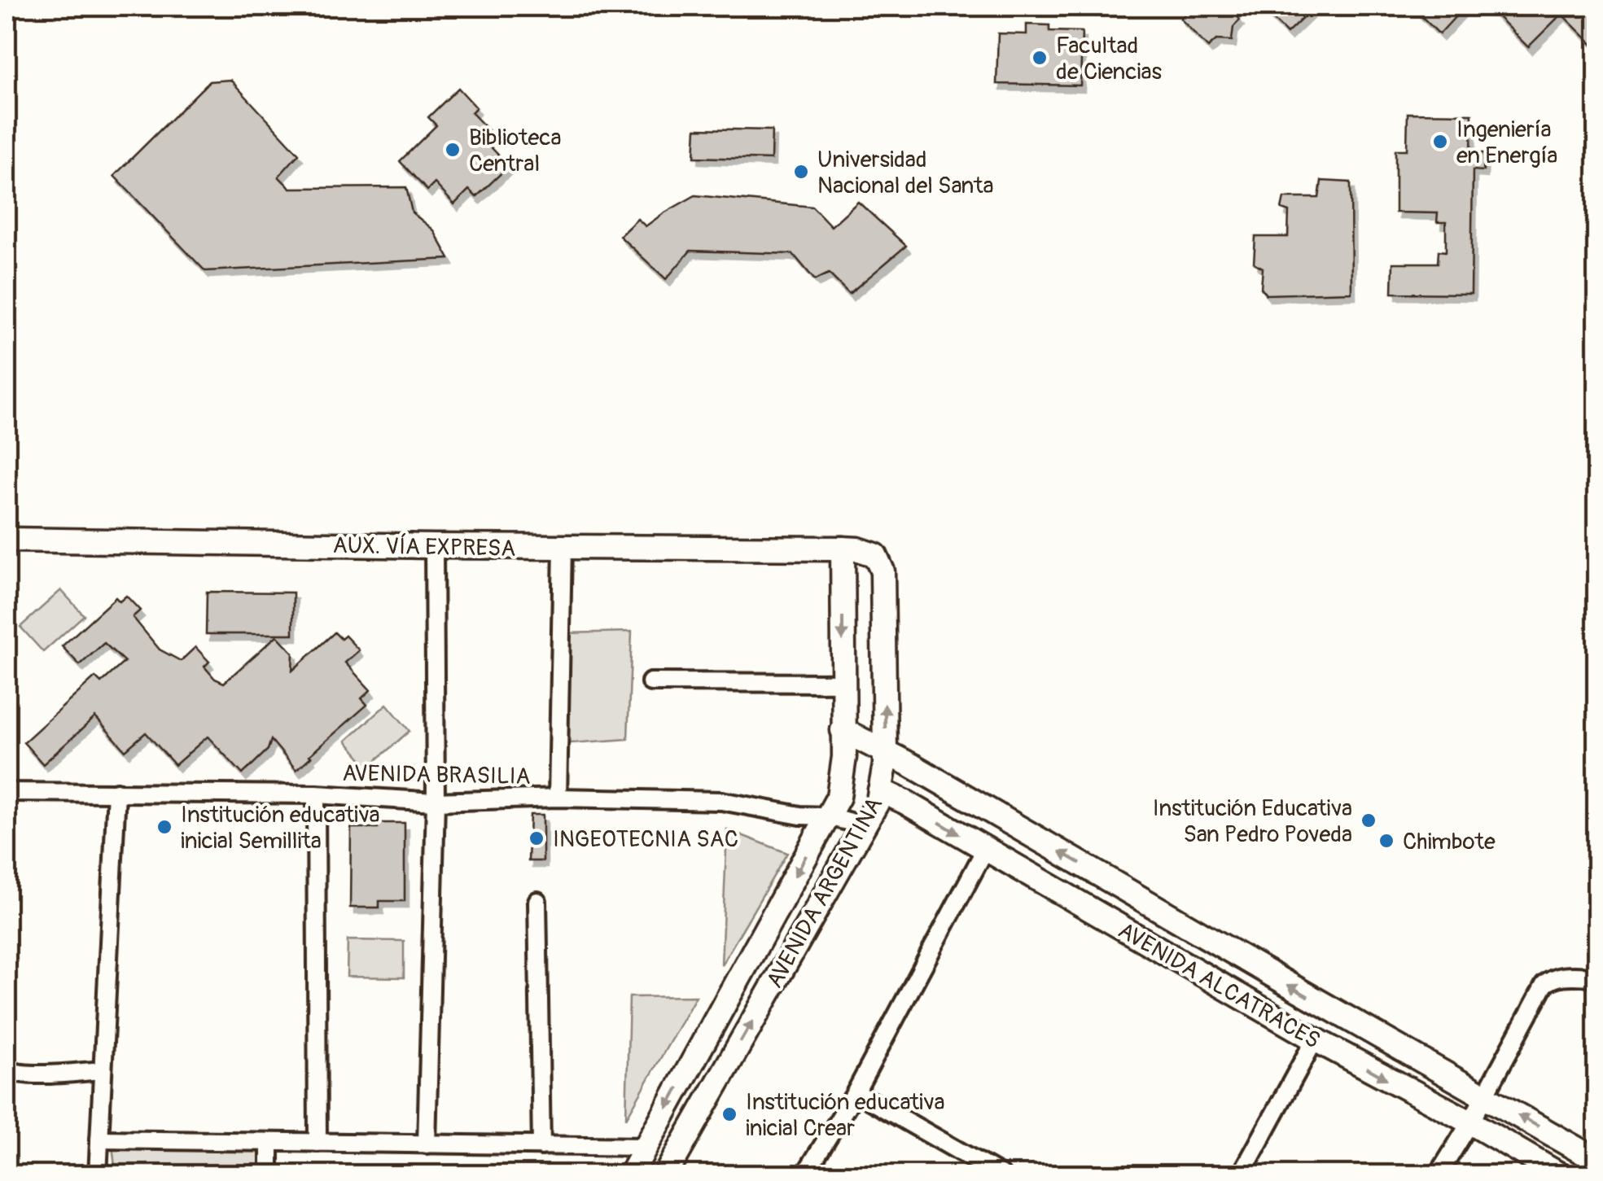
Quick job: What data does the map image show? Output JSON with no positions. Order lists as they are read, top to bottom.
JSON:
{
  "streets": {
    "main road": ["AUX. VÍA EXPRESA", "AVENIDA ARGENTINA", "AVENIDA ALCATRACES"],
    "street": ["AVENIDA BRASILIA"]
  },
  "crossings": [
    ["AUX. VÍA EXPRESA", "AVENIDA ARGENTINA"],
    ["AVENIDA BRASILIA", "AVENIDA ARGENTINA"],
    ["AVENIDA ARGENTINA", "AVENIDA ALCATRACES"]
  ],
  "places": [
    "Facultad de Ciencias",
    "Ingeniería en Energía",
    "Biblioteca Central",
    "Universidad Nacional del Santa",
    "Institución Educativa San Pedro Poveda",
    "Institución educativa inicial Semillita",
    "INGEOTECNIA SAC",
    "Chimbote",
    "Institución educativa inicial Crear"
  ]
}
